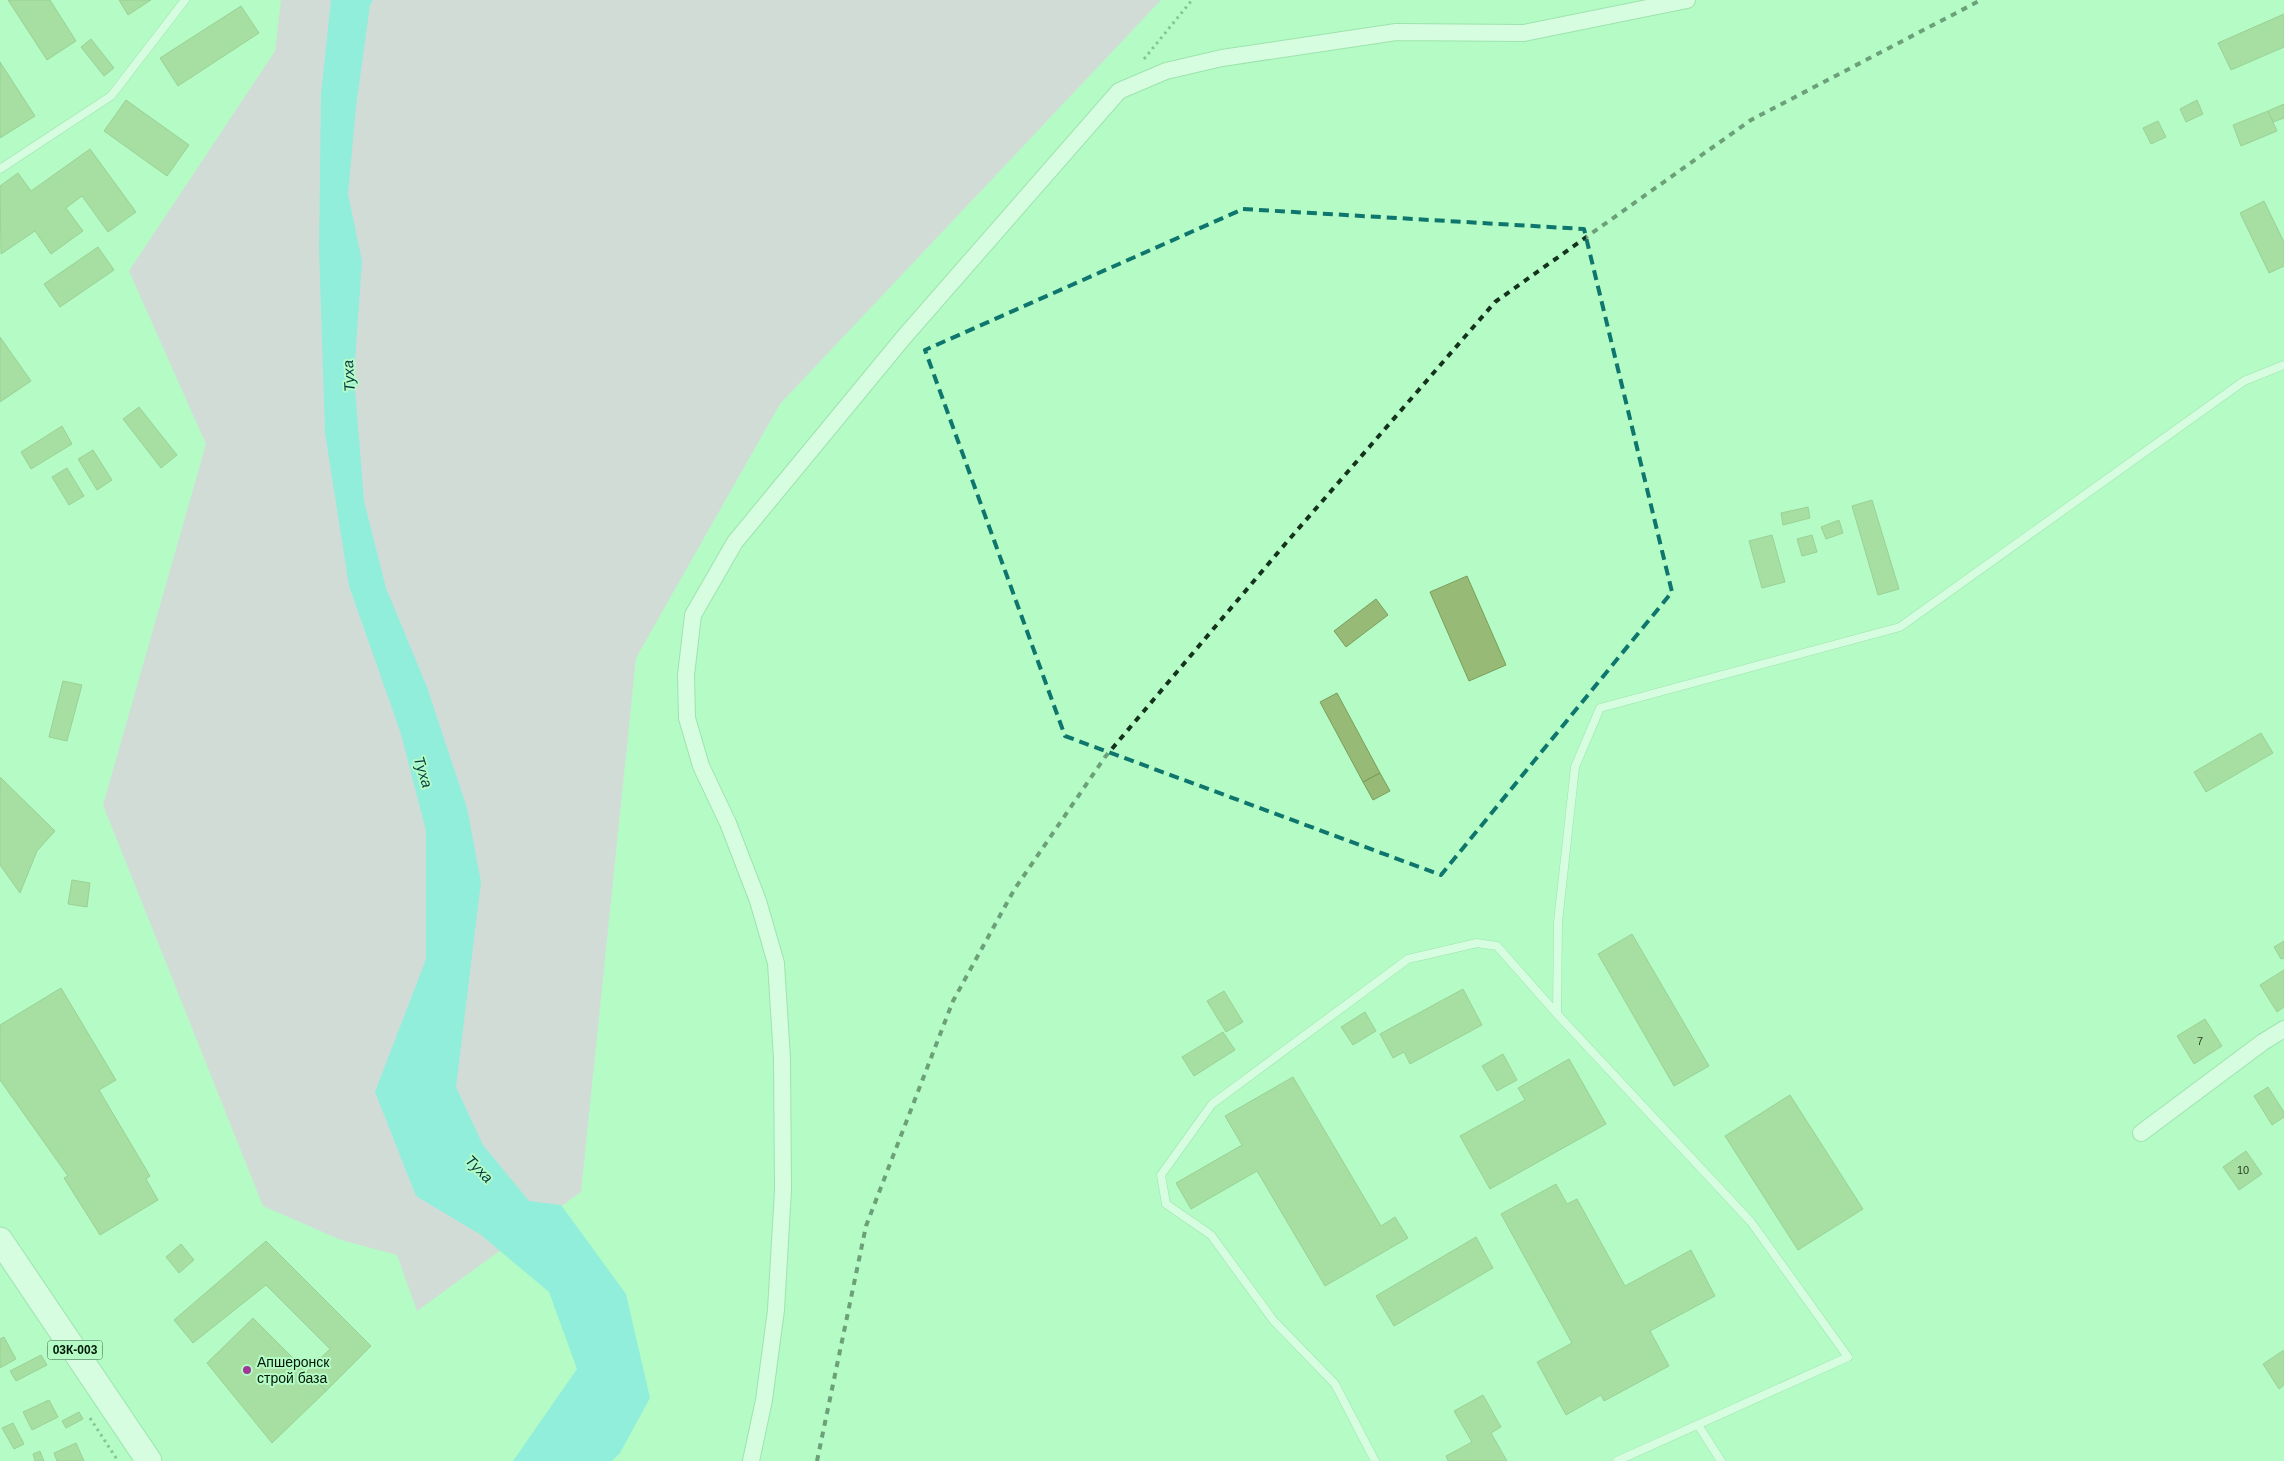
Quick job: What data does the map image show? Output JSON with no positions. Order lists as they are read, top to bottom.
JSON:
{
  "streets": {
    "main road": ["03К-003"]
  },
  "water": ["Туха"],
  "places": ["Апшеронск строй база"],
  "house_numbers": ["7", "10"]
}
